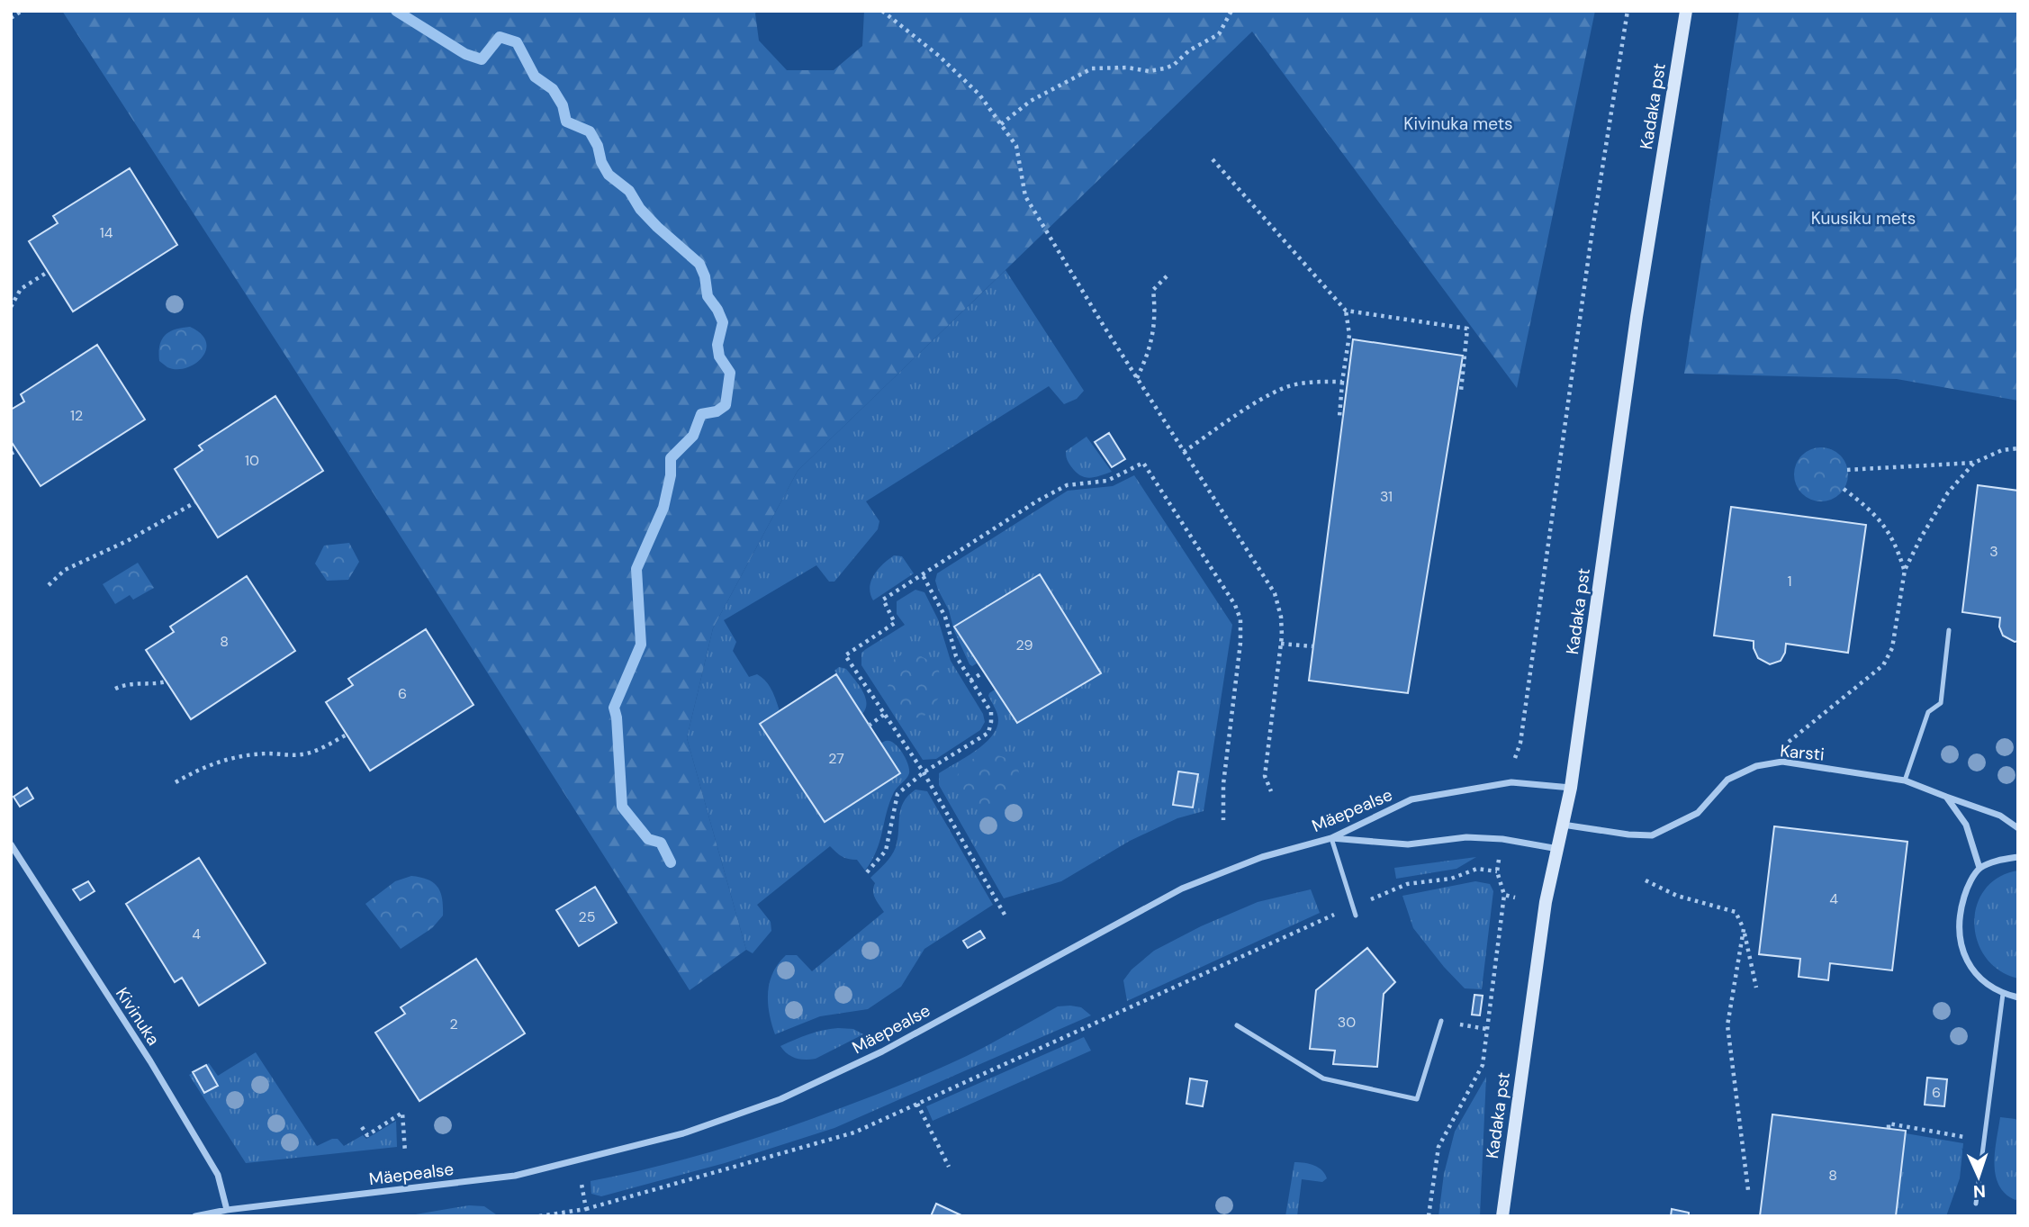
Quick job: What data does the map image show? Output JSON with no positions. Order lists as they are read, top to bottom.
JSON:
{
  "streets": {
    "main road": ["Kadaka pst"],
    "street": ["Karsti", "Mäepealse", "Kivinuka"]
  },
  "crossings": [
    ["Kadaka pst", "Karsti"],
    ["Kadaka pst", "Mäepealse"],
    ["Mäepealse", "Kivinuka"]
  ],
  "parks": ["Kivinuka mets", "Kuusiku mets"],
  "house_numbers": [
    "14",
    "12",
    "10",
    "31",
    "3",
    "1",
    "8",
    "29",
    "6",
    "27",
    "4",
    "25",
    "4",
    "30",
    "2",
    "6",
    "8"
  ],
  "north": "bottom"
}
